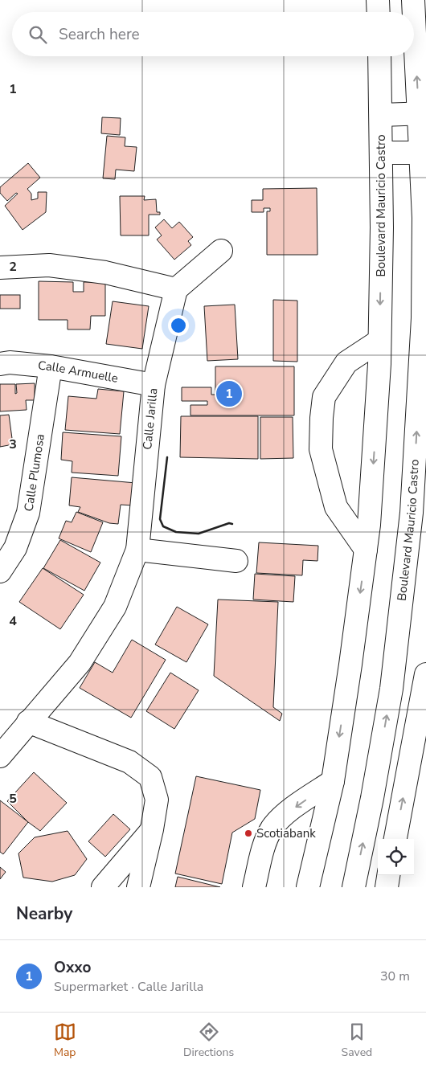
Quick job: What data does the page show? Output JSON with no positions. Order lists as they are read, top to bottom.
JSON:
{
  "streets": {
    "street": [
      "Boulevard Mauricio Castro",
      "Calle Armuelle",
      "Calle Jarilla",
      "Calle Plumosa"
    ]
  },
  "crossings": [
    ["Calle Armuelle", "Calle Jarilla"],
    ["Calle Armuelle", "Calle Plumosa"]
  ],
  "places": ["Scotiabank"],
  "page": {
    "search": "Search here",
    "pins": "1",
    "heading": "Nearby",
    "list": [
      {
        "mark": "1",
        "name": "Oxxo",
        "note": "Supermarket · Calle Jarilla",
        "value": "30 m"
      }
    ],
    "nav": ["Map", "Directions", "Saved"]
  },
  "grid": {
    "rows": [
      "1",
      "2",
      "3",
      "4",
      "5"
    ]
  }
}
